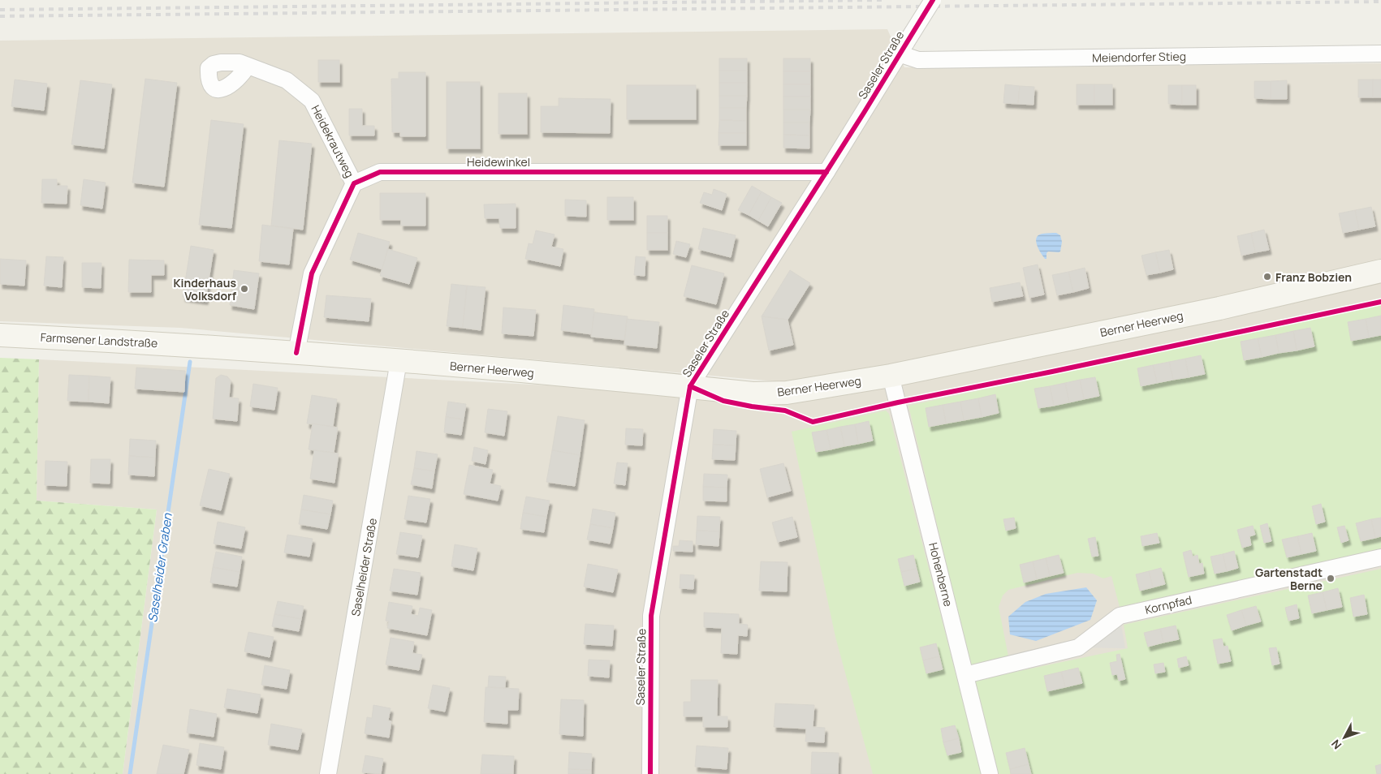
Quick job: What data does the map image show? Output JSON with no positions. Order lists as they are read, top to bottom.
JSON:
{
  "streets": {
    "main road": ["Berner Heerweg", "Farmsener Landstraße"],
    "street": [
      "Meiendorfer Stieg",
      "Saseler Straße",
      "Heidekrautweg",
      "Heidewinkel",
      "Saselheider Straße",
      "Hohenberne",
      "Kornpfad"
    ]
  },
  "crossings": [
    ["Meiendorfer Stieg", "Saseler Straße"],
    ["Saseler Straße", "Heidewinkel"],
    ["Saseler Straße", "Berner Heerweg"],
    ["Heidekrautweg", "Heidewinkel"],
    ["Berner Heerweg", "Farmsener Landstraße"],
    ["Berner Heerweg", "Saselheider Straße"],
    ["Berner Heerweg", "Hohenberne"],
    ["Hohenberne", "Kornpfad"]
  ],
  "water": ["Saselheider Graben"],
  "places": ["Franz Bobzien", "Kinderhaus Volksdorf", "Gartenstadt Berne"],
  "north": "bottom left"
}
